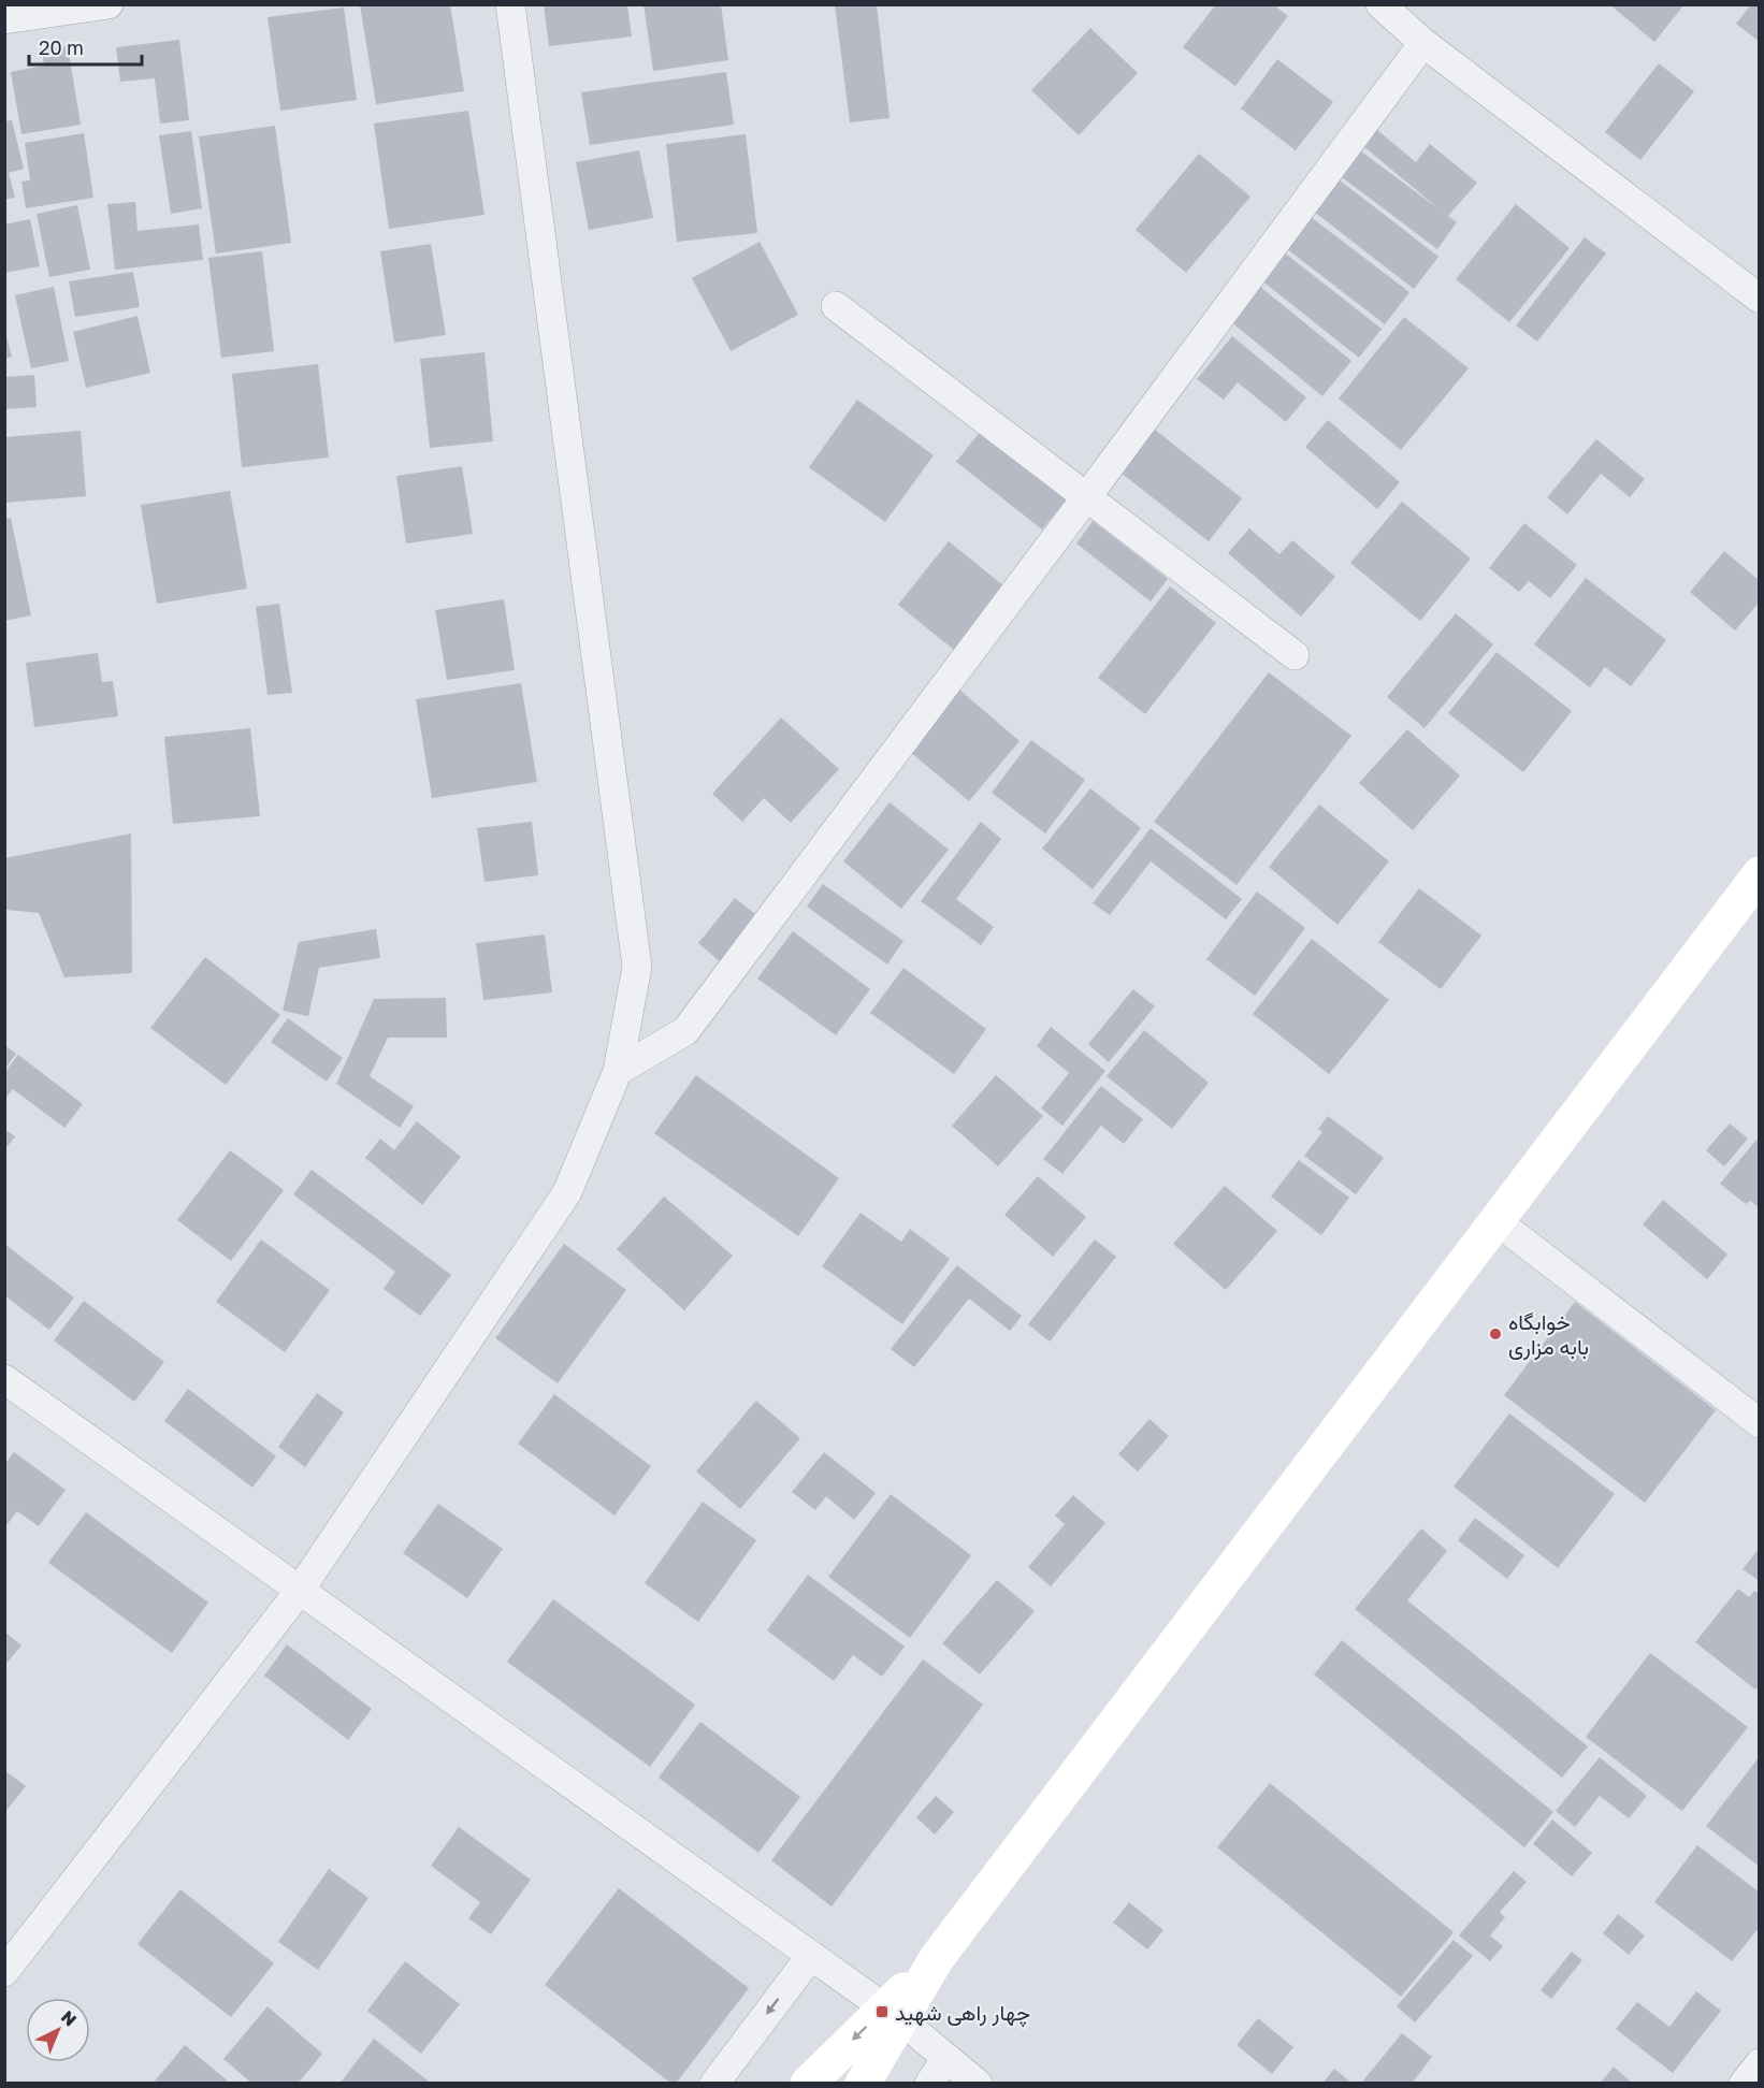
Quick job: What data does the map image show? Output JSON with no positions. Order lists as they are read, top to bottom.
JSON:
{
  "places": {
    "other": ["خوابگاه بابه مزاری"],
    "transit": ["چهار راهی شهید"]
  },
  "scale_bar": "20 m",
  "north": "top right"
}
